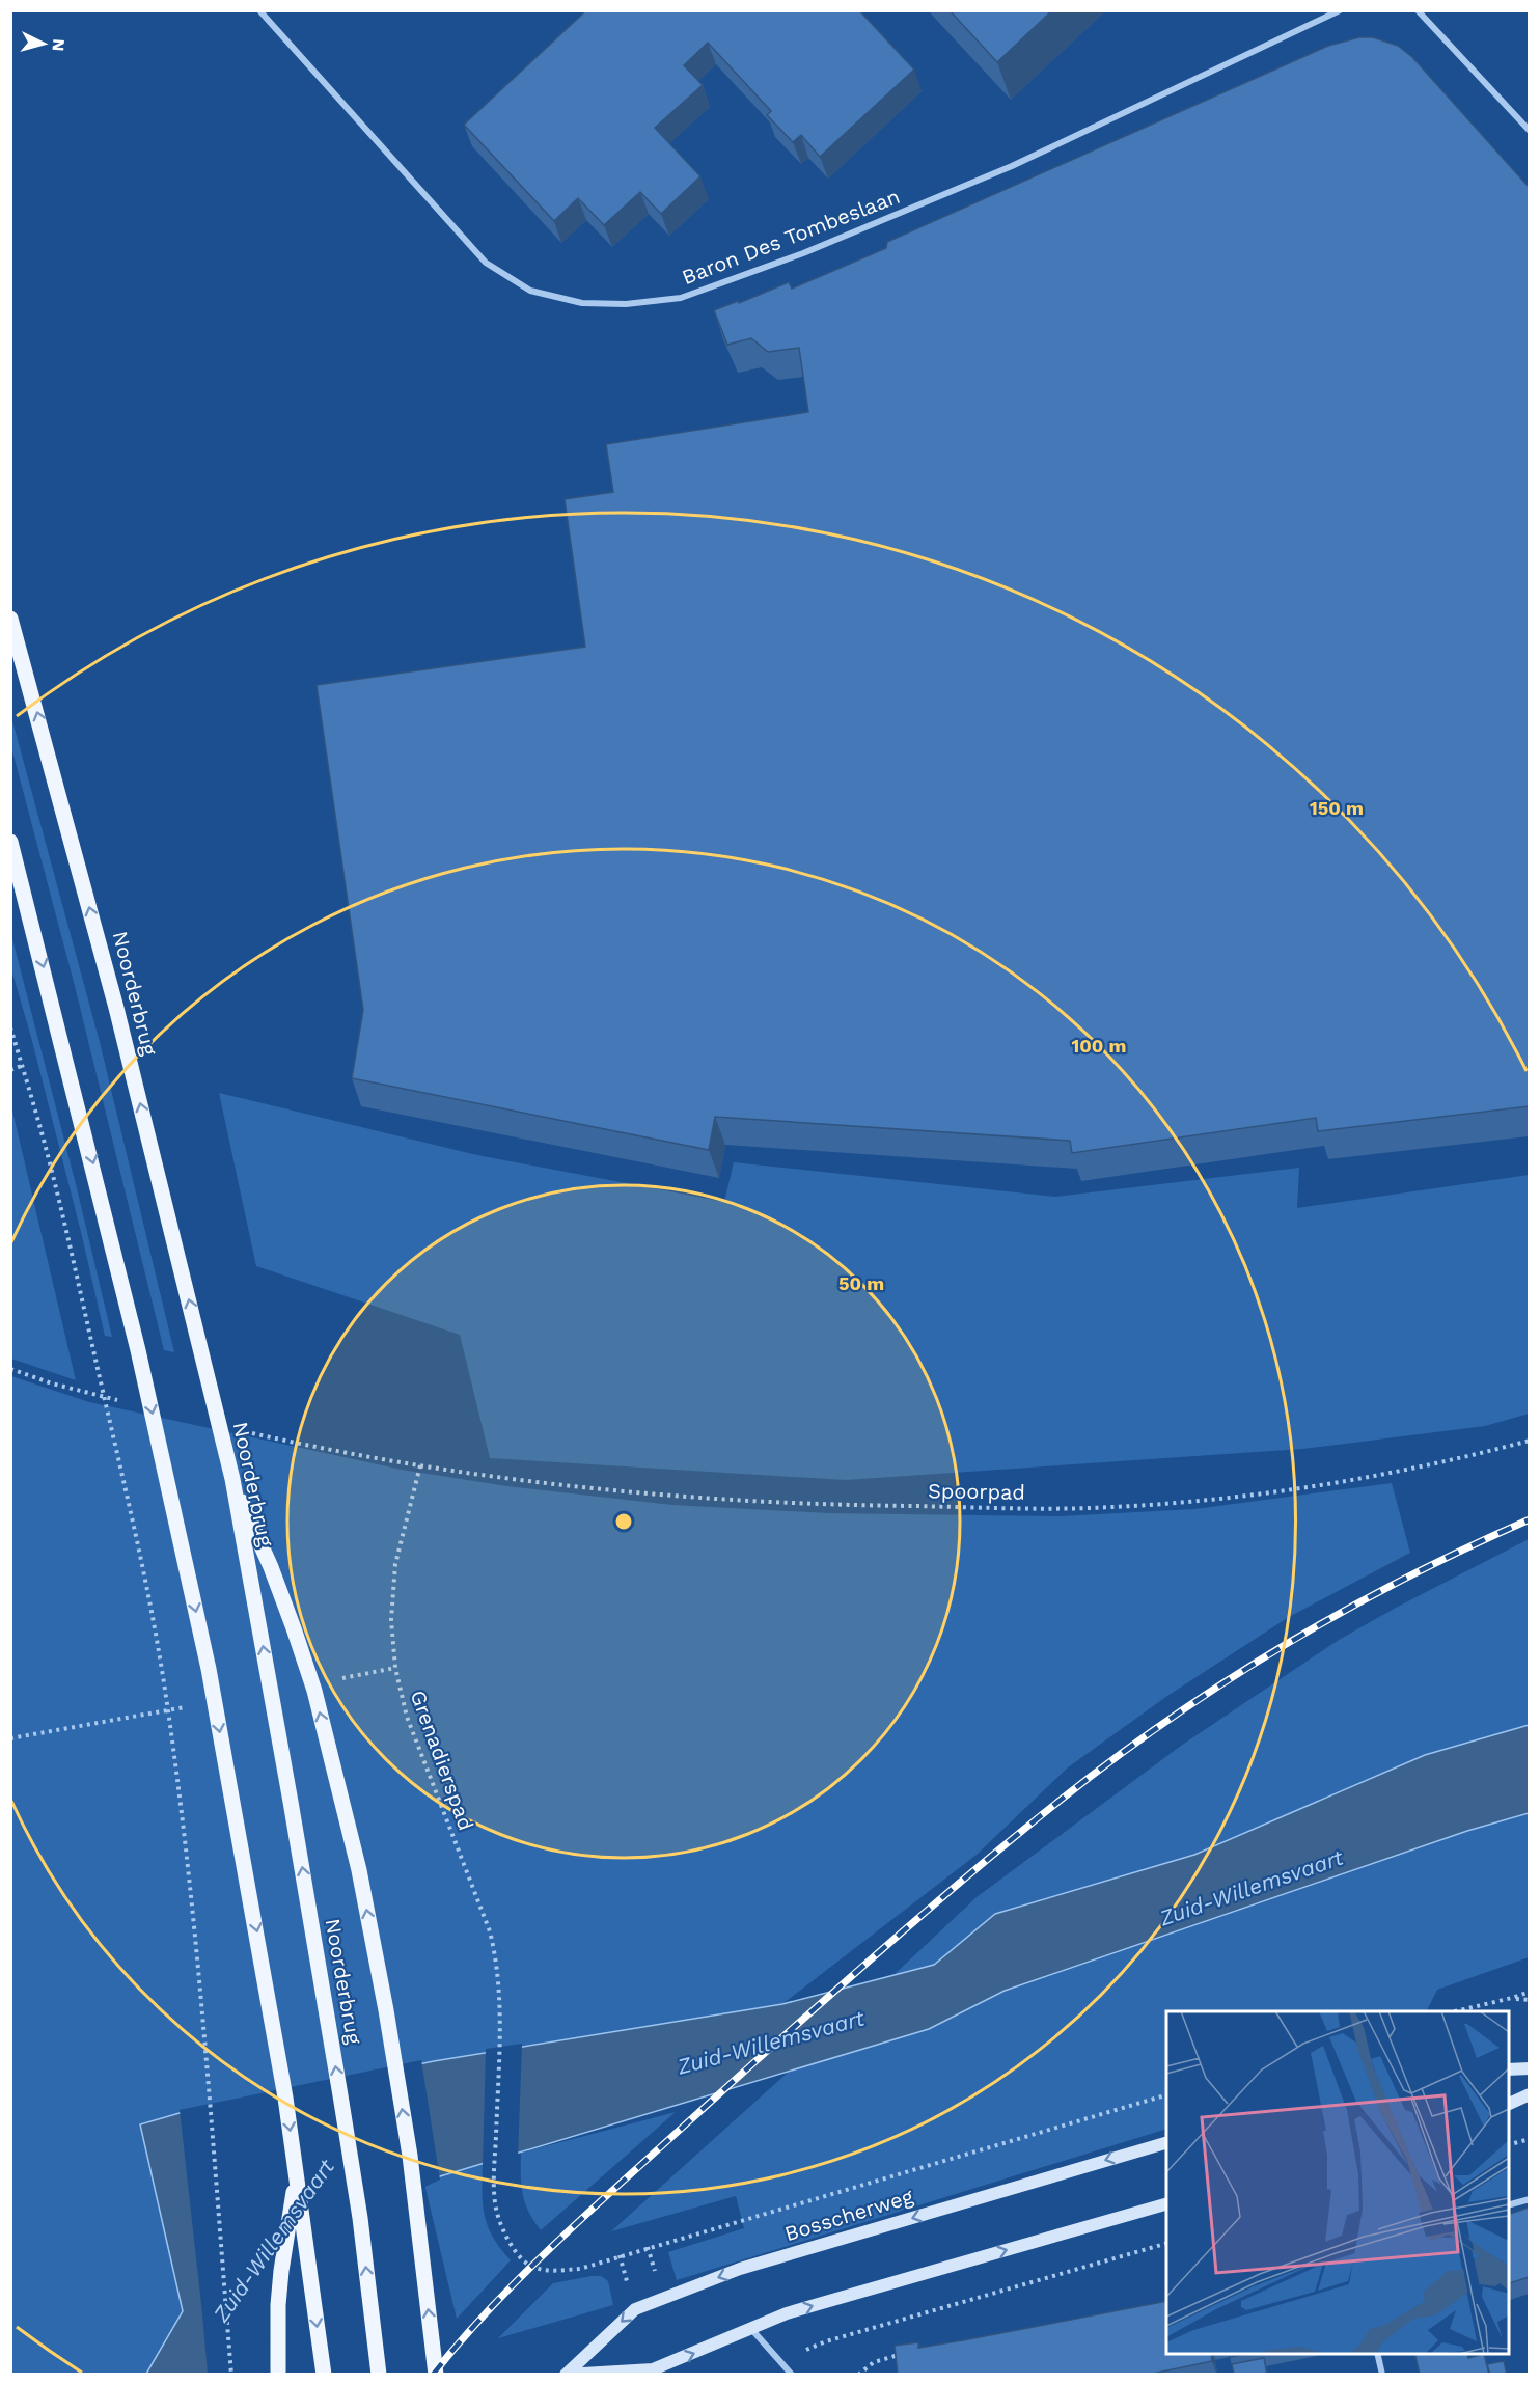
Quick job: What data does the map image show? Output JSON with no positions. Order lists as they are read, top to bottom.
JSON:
{
  "streets": {
    "main road": ["Noorderbrug"],
    "street": ["Baron Des Tombeslaan", "Bosscherweg"],
    "path": ["Spoorpad", "Grenadierspad"]
  },
  "crossings": [
    ["Spoorpad", "Grenadierspad"]
  ],
  "water": ["Zuid-Willemsvaart"],
  "north": "right",
  "rings": ["150 m", "100 m", "50 m"]
}
